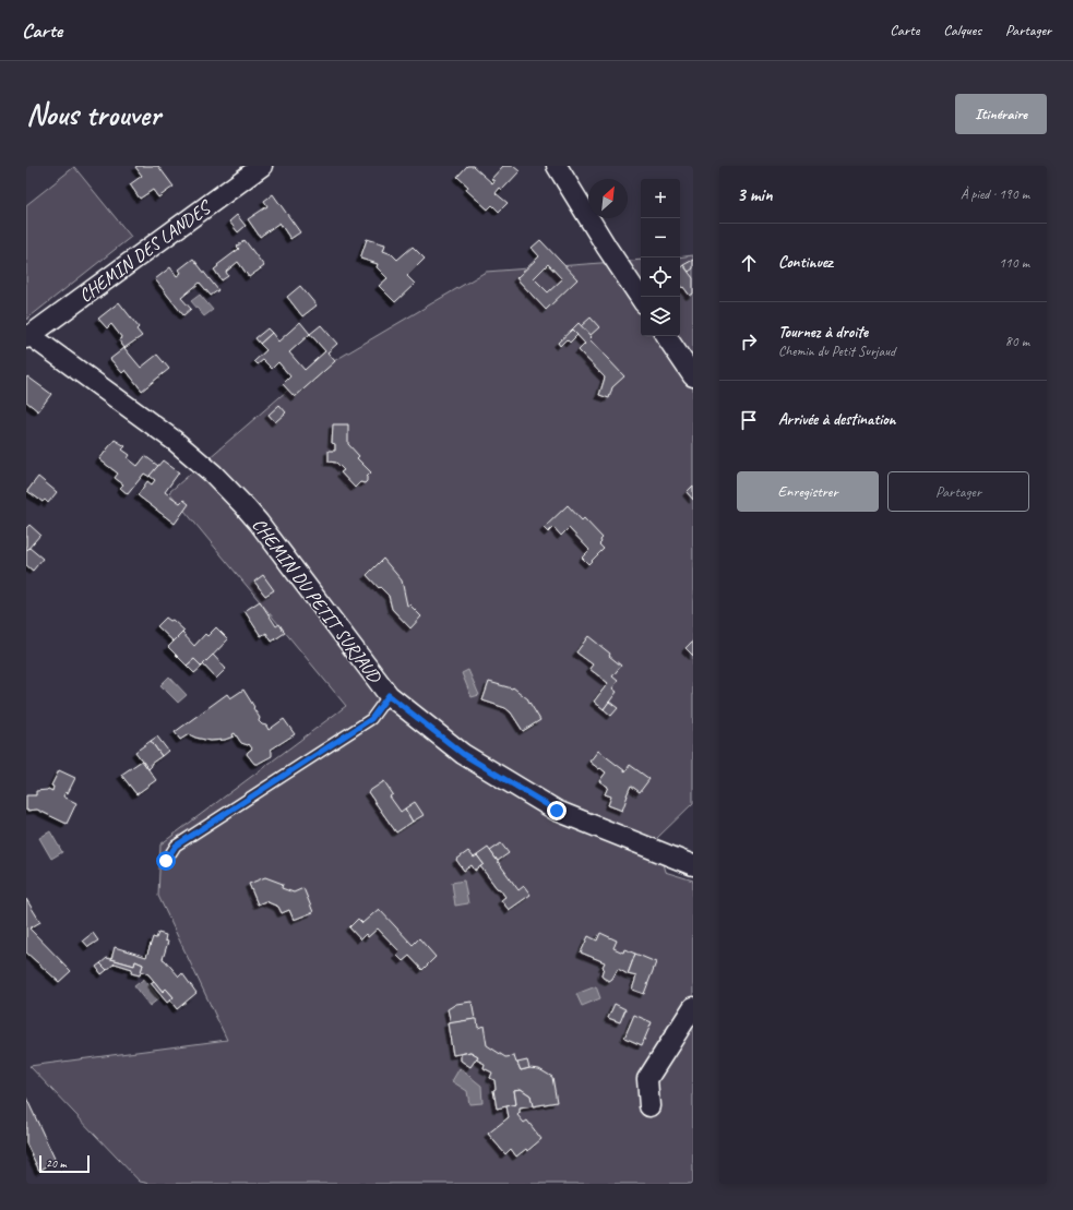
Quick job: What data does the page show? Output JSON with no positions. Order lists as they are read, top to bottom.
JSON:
{
  "streets": {
    "street": ["CHEMIN DES LANDES", "CHEMIN DU PETIT SURJAUD"]
  },
  "crossings": [
    ["CHEMIN DES LANDES", "CHEMIN DU PETIT SURJAUD"]
  ],
  "scale_bar": "20 m",
  "north": "top right",
  "page": {
    "header": "Carte",
    "nav": ["Carte", "Calques", "Partager"],
    "buttons": [
      "Itinéraire",
      ["Enregistrer", "Partager"]
    ],
    "title": "Nous trouver",
    "heading": ["3 min", "À pied · 190 m"],
    "map_buttons": ["+", "−"],
    "list": [
      ["Continuez", "110 m"],
      ["Tournez à droite", "Chemin du Petit Surjaud", "80 m"],
      "Arrivée à destination"
    ],
    "scale": "20 m"
  }
}
